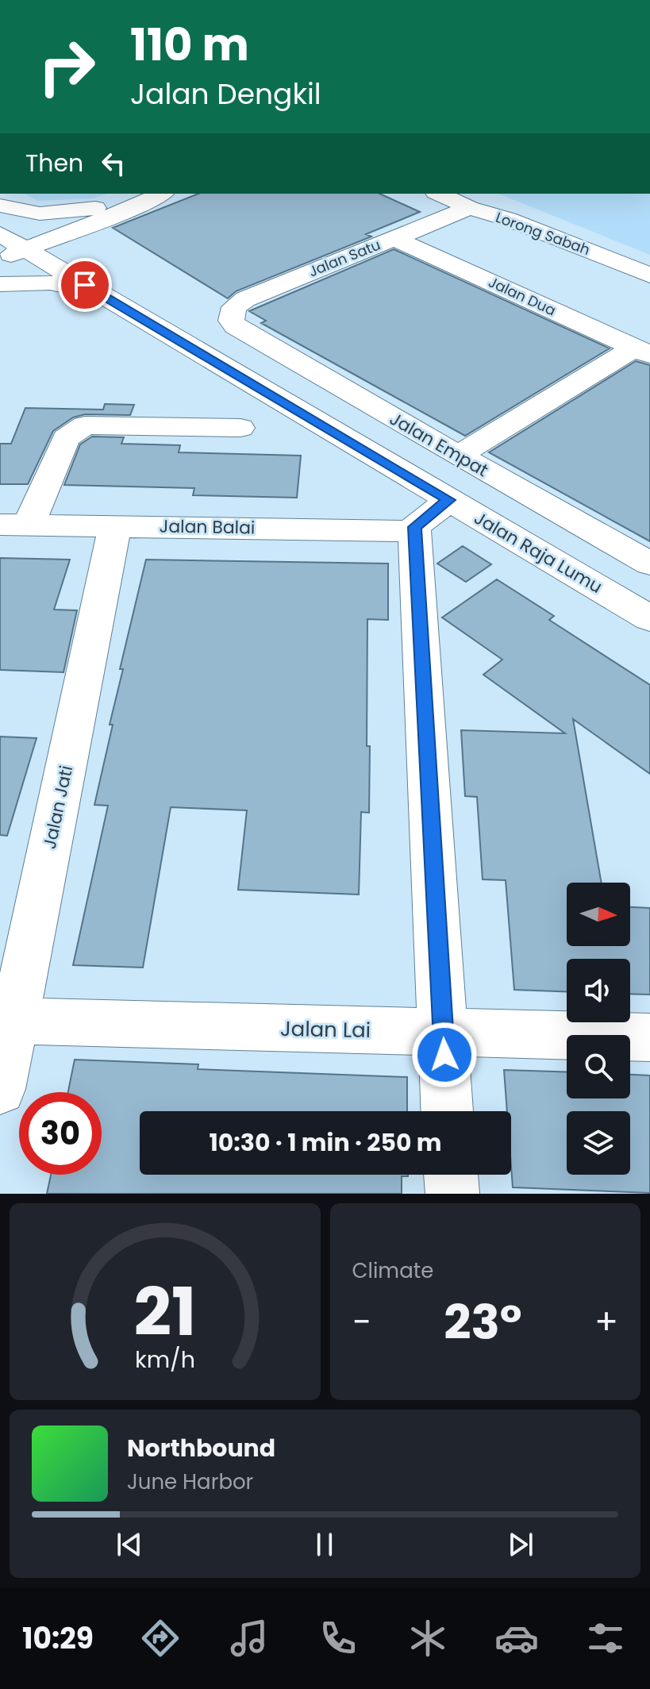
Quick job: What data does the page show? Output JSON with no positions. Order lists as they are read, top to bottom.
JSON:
{
  "streets": {
    "street": [
      "Lorong Sabah",
      "Jalan Satu",
      "Jalan Dua",
      "Jalan Empat",
      "Jalan Balai",
      "Jalan Raja Lumu",
      "Jalan Jati",
      "Jalan Lai"
    ]
  },
  "crossings": [
    ["Lorong Sabah", "Jalan Satu"],
    ["Jalan Satu", "Jalan Dua"],
    ["Jalan Satu", "Jalan Empat"],
    ["Jalan Balai", "Jalan Jati"],
    ["Jalan Jati", "Jalan Lai"]
  ],
  "north": "right",
  "page": {
    "turn": ["110 m", "Jalan Dengkil"],
    "then": "Then",
    "limit": "30",
    "trip": "10:30 · 1 min · 250 m",
    "tile": "Climate",
    "heat": ["−", "23°", "+"],
    "song": ["Northbound", "June Harbor"],
    "tabs": "10:29",
    "gauge": ["21", "km/h"]
  }
}
